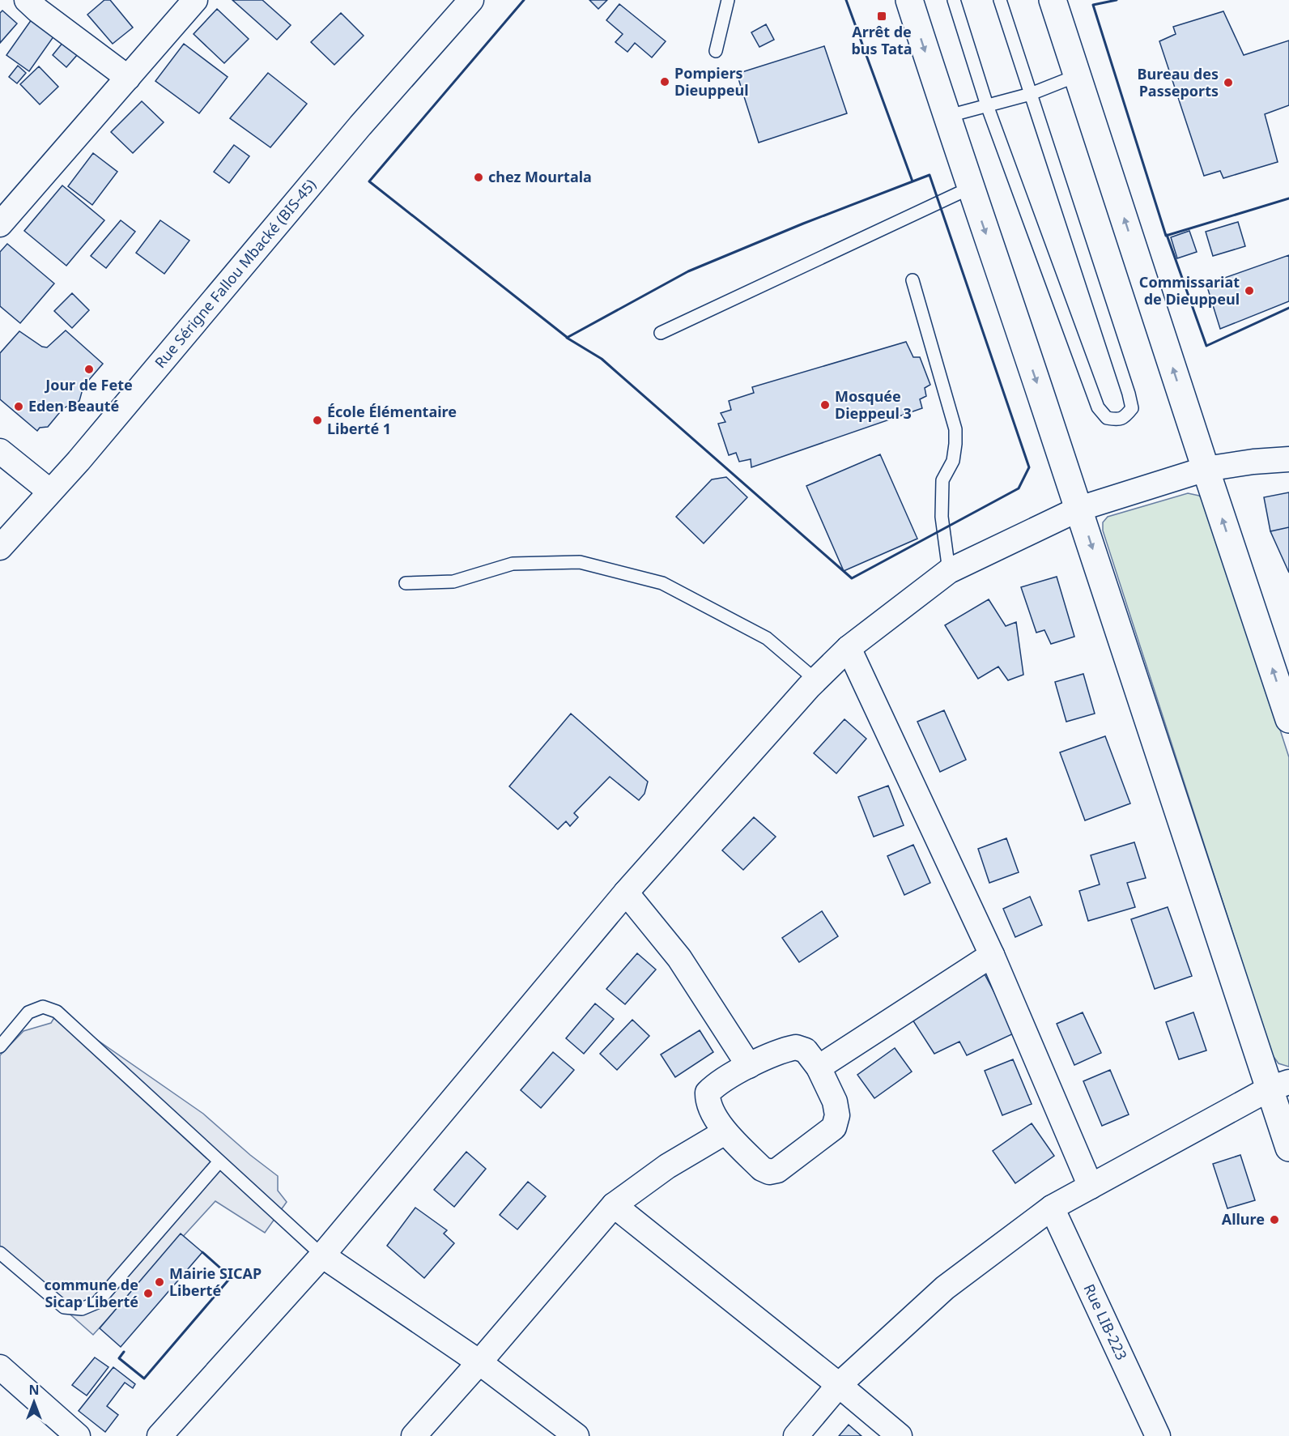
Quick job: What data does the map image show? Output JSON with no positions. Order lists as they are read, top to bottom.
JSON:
{
  "streets": {
    "street": ["Rue Sérigne Fallou Mbacké (BIS-45)", "Rue LIB-223"]
  },
  "places": {
    "transit": ["Arrêt de bus Tata"],
    "other": [
      "Pompiers Dieuppeul",
      "Bureau des Passeports",
      "chez Mourtala",
      "Commissariat de Dieuppeul",
      "Jour de Fete",
      "Mosquée Dieppeul 3",
      "Eden Beauté",
      "École Élémentaire Liberté 1",
      "Allure",
      "Mairie SICAP Liberté",
      "commune de Sicap Liberté"
    ]
  },
  "north": "top"
}
